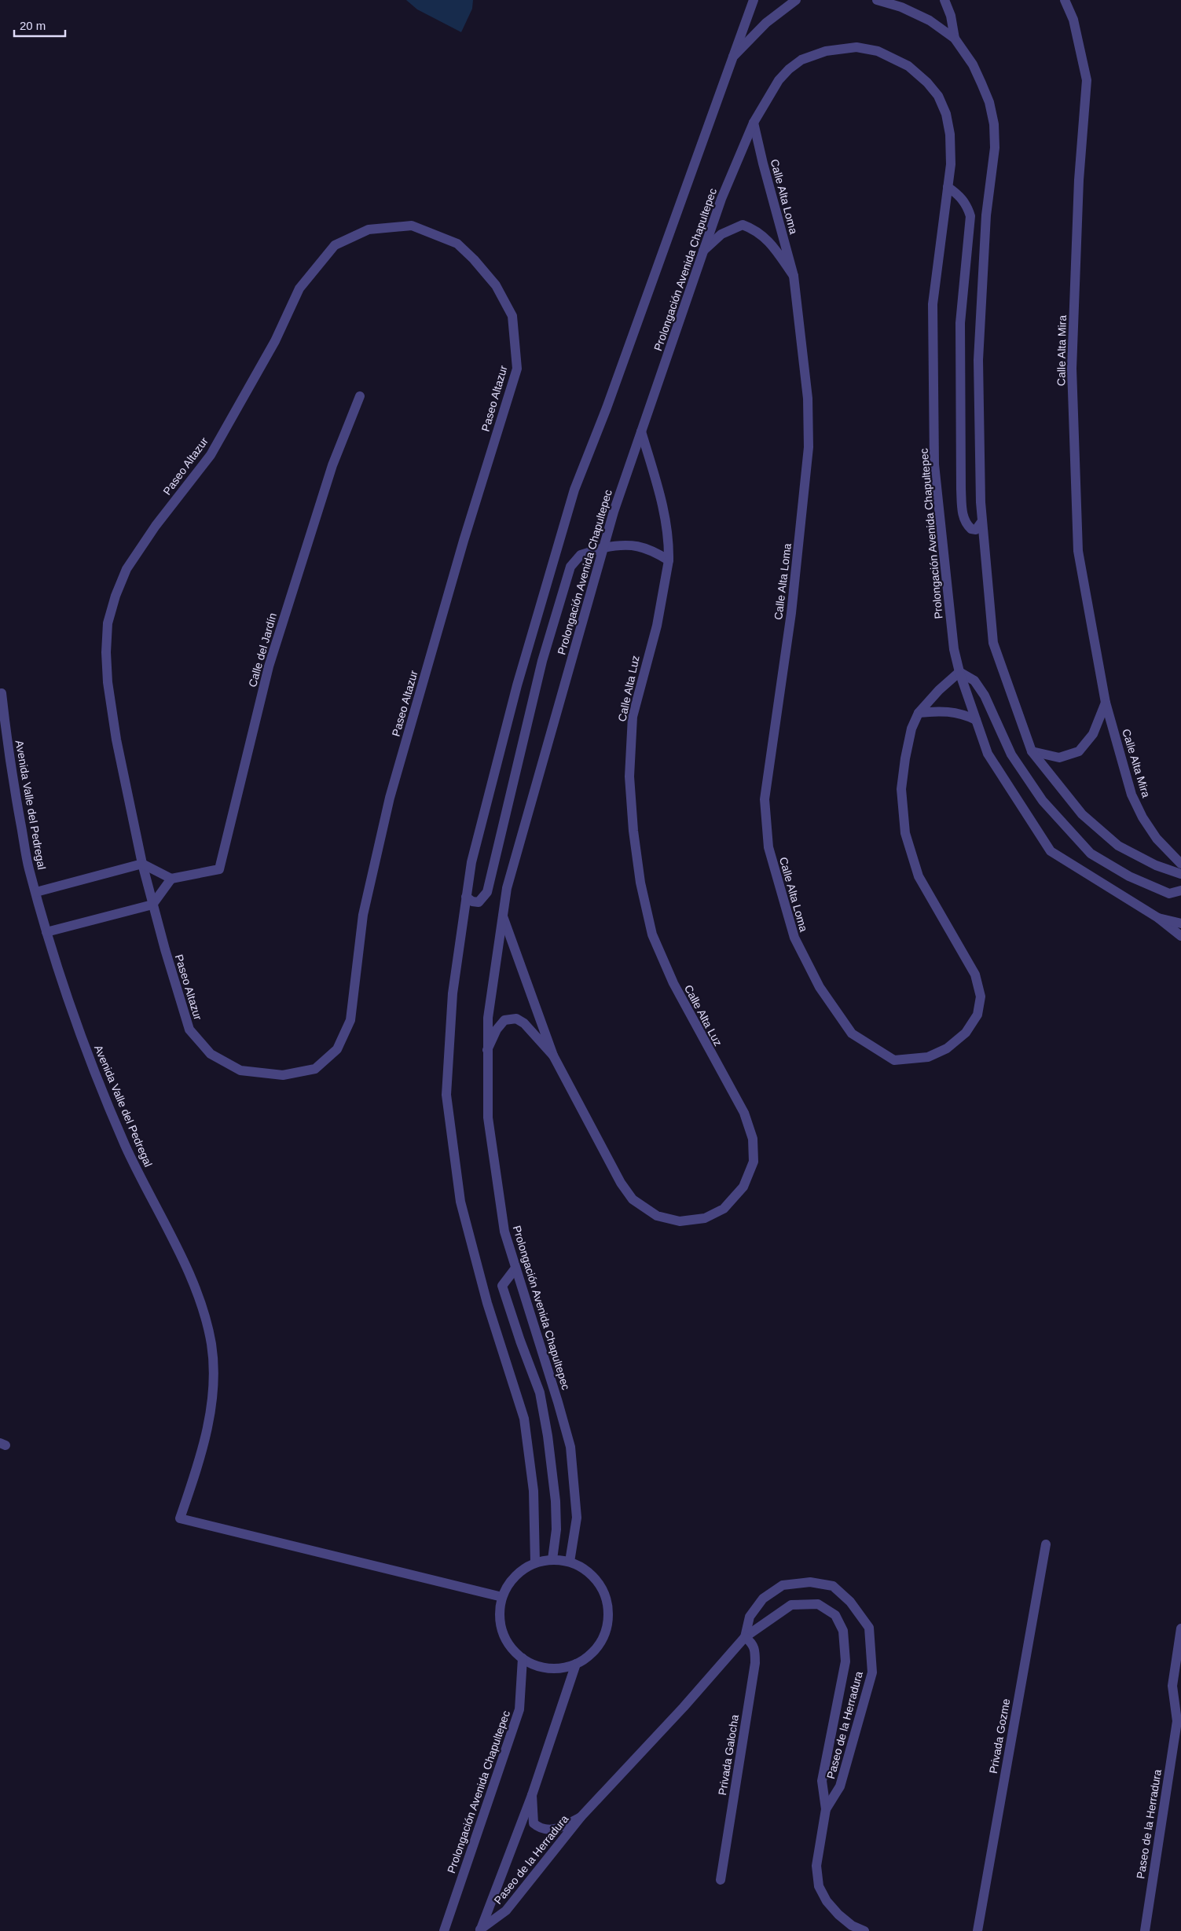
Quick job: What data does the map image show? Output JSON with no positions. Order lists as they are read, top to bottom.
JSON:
{
  "streets": {
    "street": [
      "Calle Alta Loma",
      "Prolongación Avenida Chapultepec",
      "Calle Alta Mira",
      "Paseo Altazur",
      "Calle del Jardín",
      "Calle Alta Luz",
      "Avenida Valle del Pedregal",
      "Paseo de la Herradura",
      "Privada Gozme",
      "Privada Galocha"
    ]
  },
  "crossings": [
    ["Calle Alta Loma", "Prolongación Avenida Chapultepec"],
    ["Prolongación Avenida Chapultepec", "Calle Alta Luz"],
    ["Prolongación Avenida Chapultepec", "Avenida Valle del Pedregal"],
    ["Paseo de la Herradura", "Privada Galocha"]
  ],
  "scale_bar": "20 m"
}
